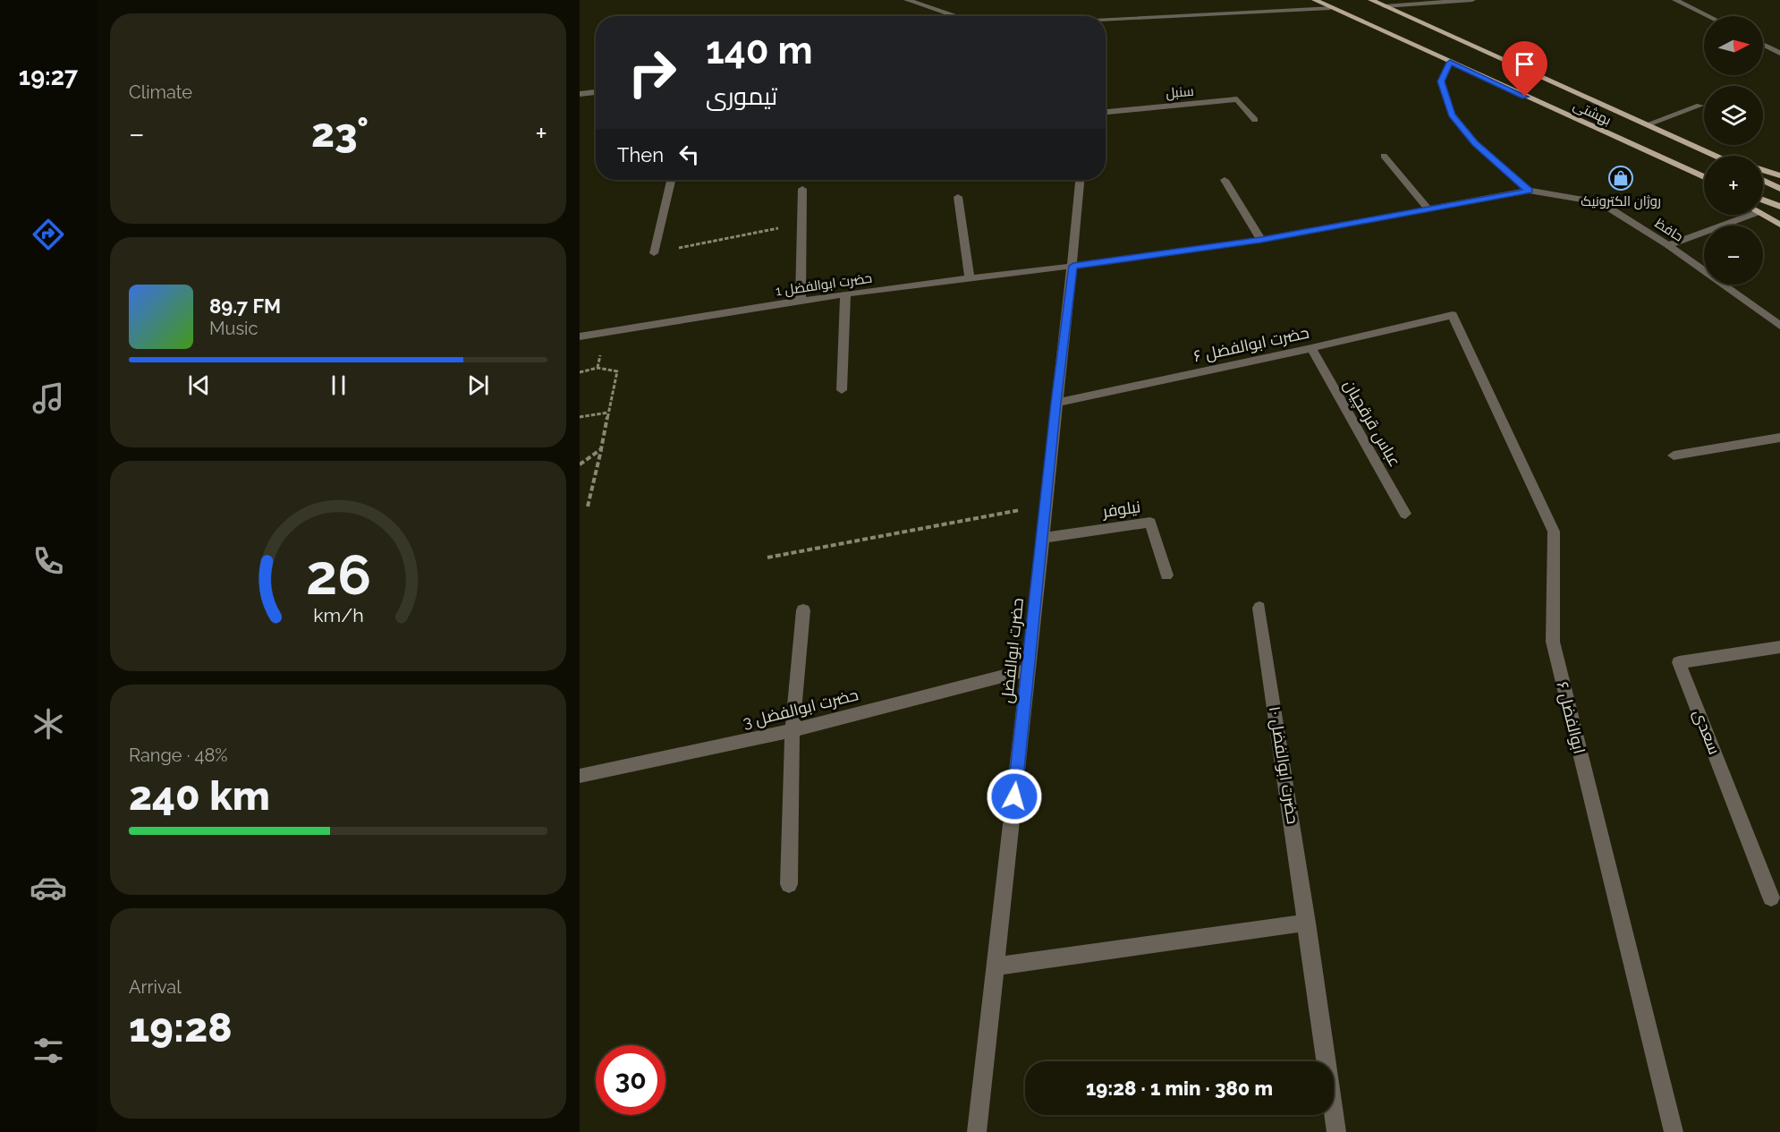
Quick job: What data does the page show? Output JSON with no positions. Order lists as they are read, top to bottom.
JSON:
{
  "streets": {
    "main road": ["بهشتی"],
    "street": [
      "سنبل",
      "حافظ",
      "حضرت ابوالفضل 1",
      "حضرت ابوالفضل ۶",
      "عباس قرقچیان",
      "نیلوفر",
      "حضرت ابوالفضل",
      "حضرت ابوالفضل 3",
      "ابوالفضل ۶",
      "سعدی",
      "حضرت ابوالفضل ۱۰"
    ]
  },
  "crossings": [
    ["حافظ", "حضرت ابوالفضل 1"],
    ["حضرت ابوالفضل 1", "حضرت ابوالفضل"],
    ["حضرت ابوالفضل ۶", "عباس قرقچیان"],
    ["حضرت ابوالفضل ۶", "حضرت ابوالفضل"],
    ["حضرت ابوالفضل ۶", "ابوالفضل ۶"],
    ["نیلوفر", "حضرت ابوالفضل"],
    ["حضرت ابوالفضل", "حضرت ابوالفضل 3"]
  ],
  "places": {
    "shop": ["روژان الکترونیک"]
  },
  "north": "right",
  "page": {
    "tabs": "19:27",
    "tile": [
      "Climate",
      ["Range · 48%", "240 km"],
      ["Arrival", "19:28"]
    ],
    "map_buttons": ["+", "−"],
    "turn": ["140 m", "تیموری"],
    "heat": ["−", "23°", "+"],
    "then": "Then",
    "song": ["89.7 FM", "Music"],
    "limit": "30",
    "trip": "19:28 · 1 min · 380 m",
    "gauge": ["26", "km/h"]
  }
}
